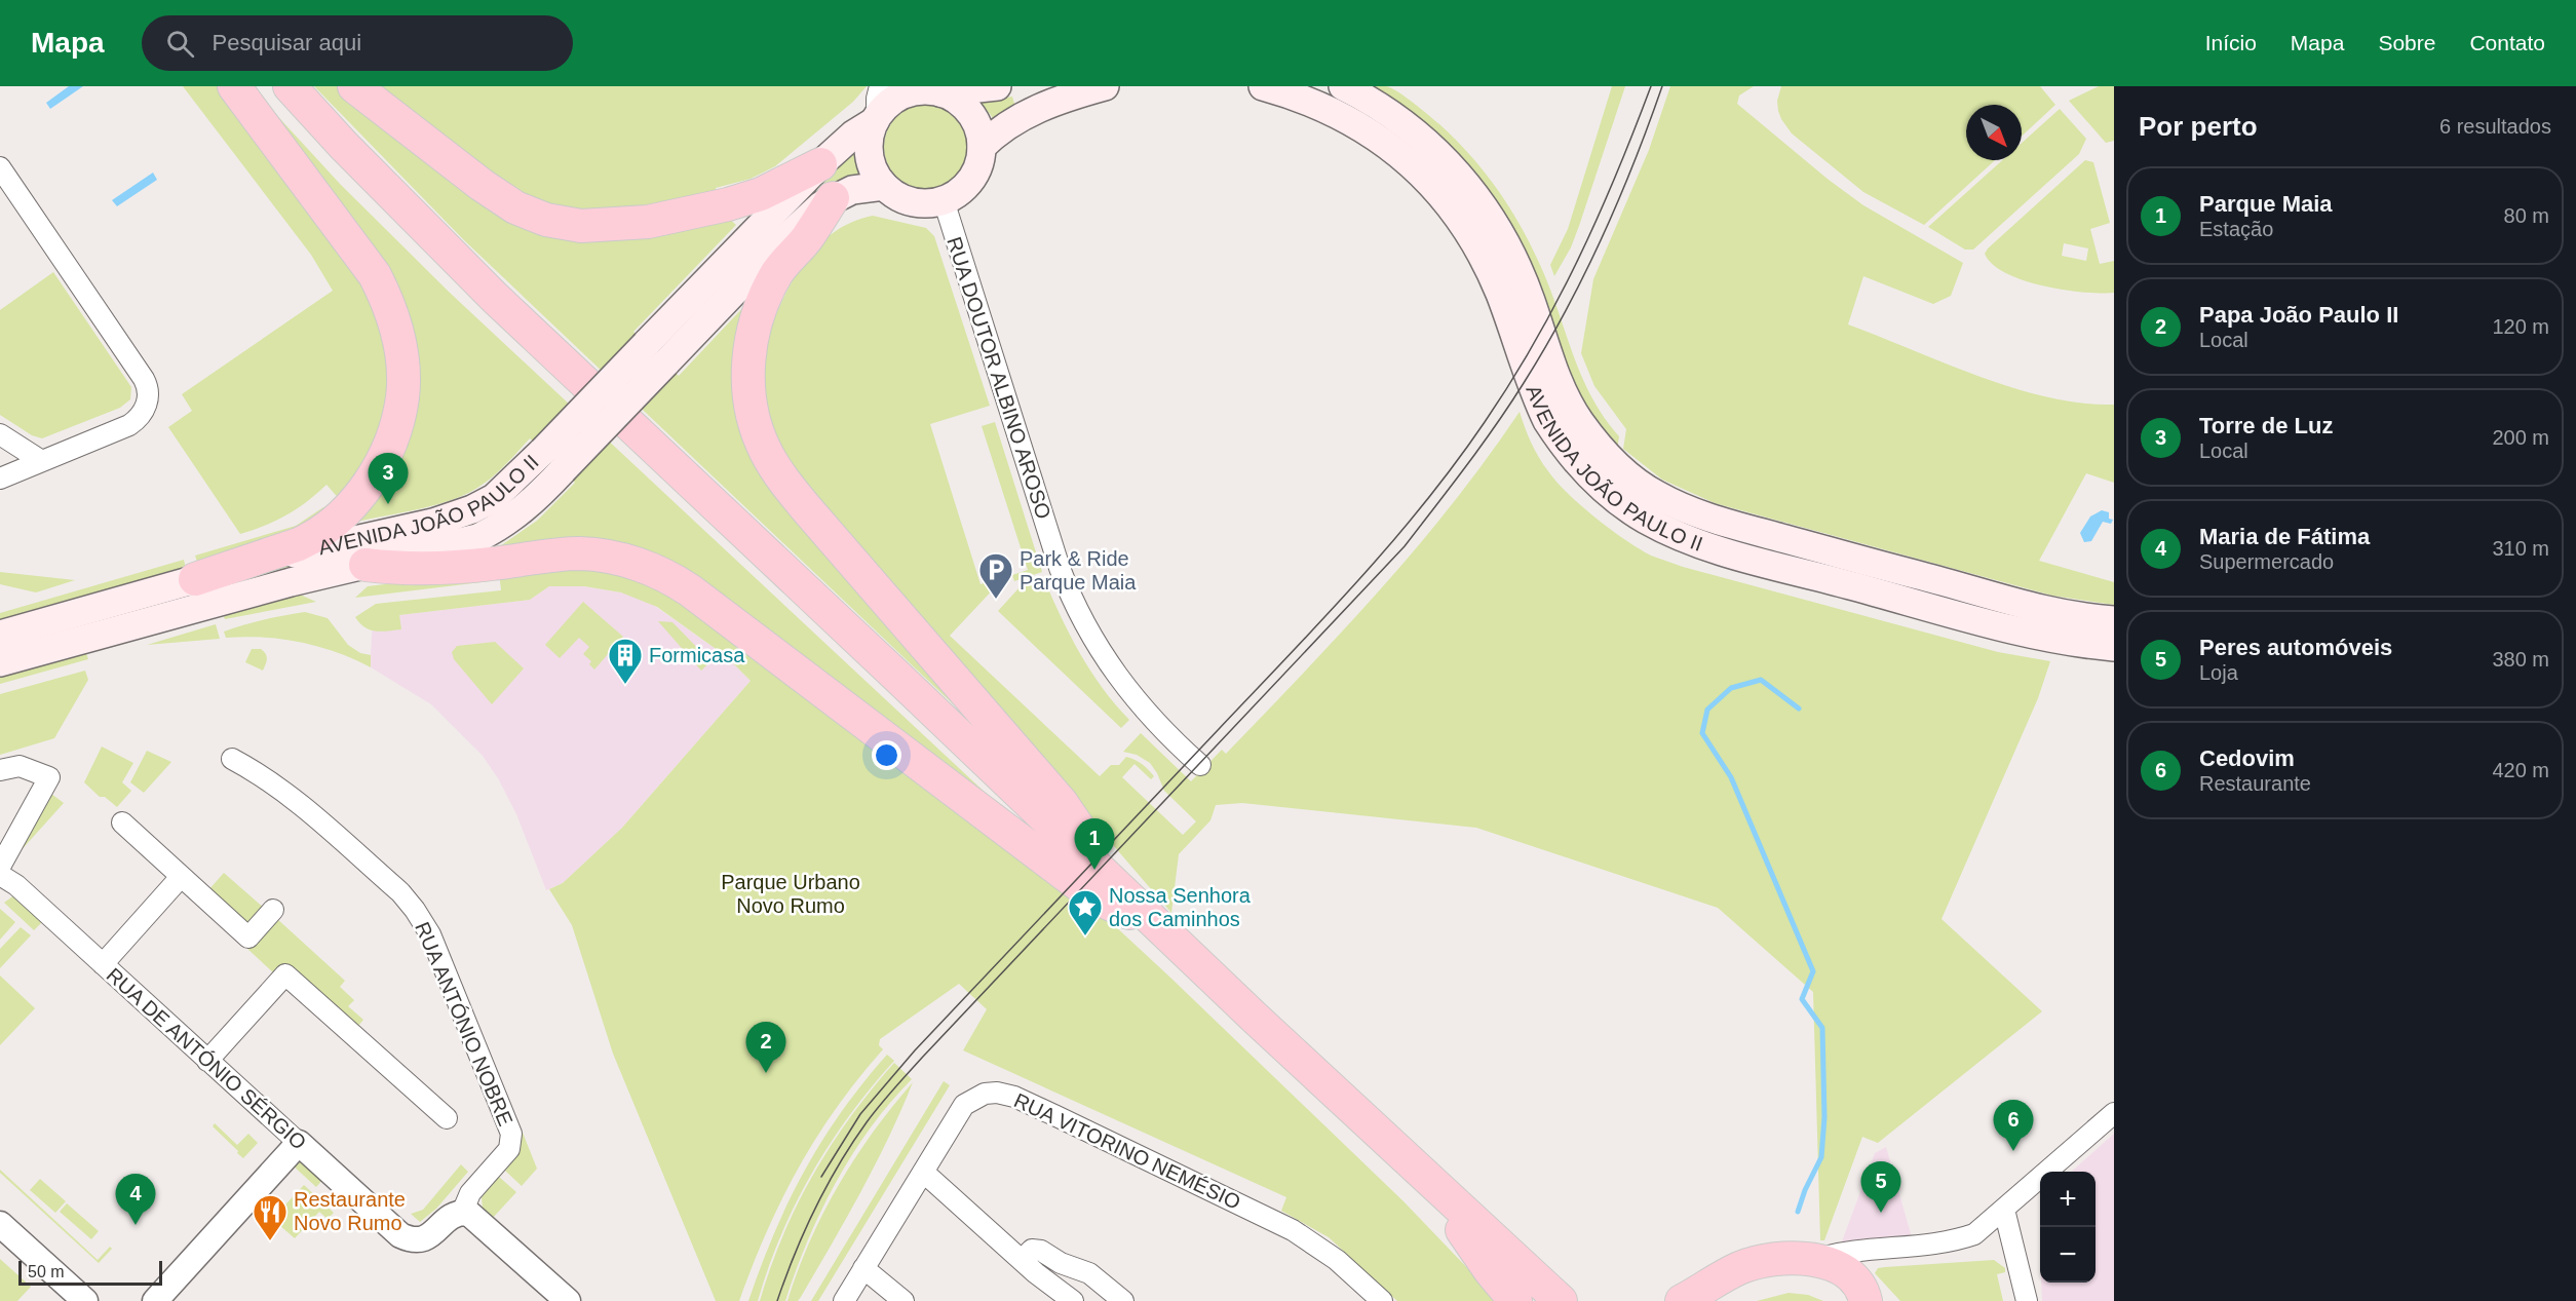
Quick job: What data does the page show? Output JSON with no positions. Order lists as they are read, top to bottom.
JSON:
{
  "streets": {
    "main road": ["AVENIDA JOÃO PAULO II"],
    "street": [
      "RUA DOUTOR ALBINO AROSO",
      "RUA ANTÓNIO NOBRE",
      "RUA DE ANTÓNIO SÉRGIO",
      "RUA VITORINO NEMÉSIO"
    ]
  },
  "crossings": [
    ["RUA DOUTOR ALBINO AROSO", "AVENIDA JOÃO PAULO II"],
    ["RUA ANTÓNIO NOBRE", "RUA DE ANTÓNIO SÉRGIO"]
  ],
  "parks": ["Parque Urbano Novo Rumo"],
  "places": {
    "parking": ["Park & Ride Parque Maia"],
    "building": ["Formicasa"],
    "place": ["Nossa Senhora dos Caminhos"],
    "restaurant": ["Restaurante Novo Rumo"]
  },
  "scale_bar": "50 m",
  "north": "bottom right",
  "page": {
    "header": "Mapa",
    "search": "Pesquisar aqui",
    "nav": [
      "Início",
      "Mapa",
      "Sobre",
      "Contato"
    ],
    "heading": ["Por perto", "6 resultados"],
    "list": [
      {
        "mark": "1",
        "name": "Parque Maia",
        "note": "Estação",
        "value": "80 m"
      },
      {
        "mark": "2",
        "name": "Papa João Paulo II",
        "note": "Local",
        "value": "120 m"
      },
      {
        "mark": "3",
        "name": "Torre de Luz",
        "note": "Local",
        "value": "200 m"
      },
      {
        "mark": "4",
        "name": "Maria de Fátima",
        "note": "Supermercado",
        "value": "310 m"
      },
      {
        "mark": "5",
        "name": "Peres automóveis",
        "note": "Loja",
        "value": "380 m"
      },
      {
        "mark": "6",
        "name": "Cedovim",
        "note": "Restaurante",
        "value": "420 m"
      }
    ],
    "pins": [
      "3",
      "1",
      "2",
      "6",
      "5",
      "4"
    ],
    "map_buttons": ["+", "−"],
    "scale": "50 m"
  }
}
